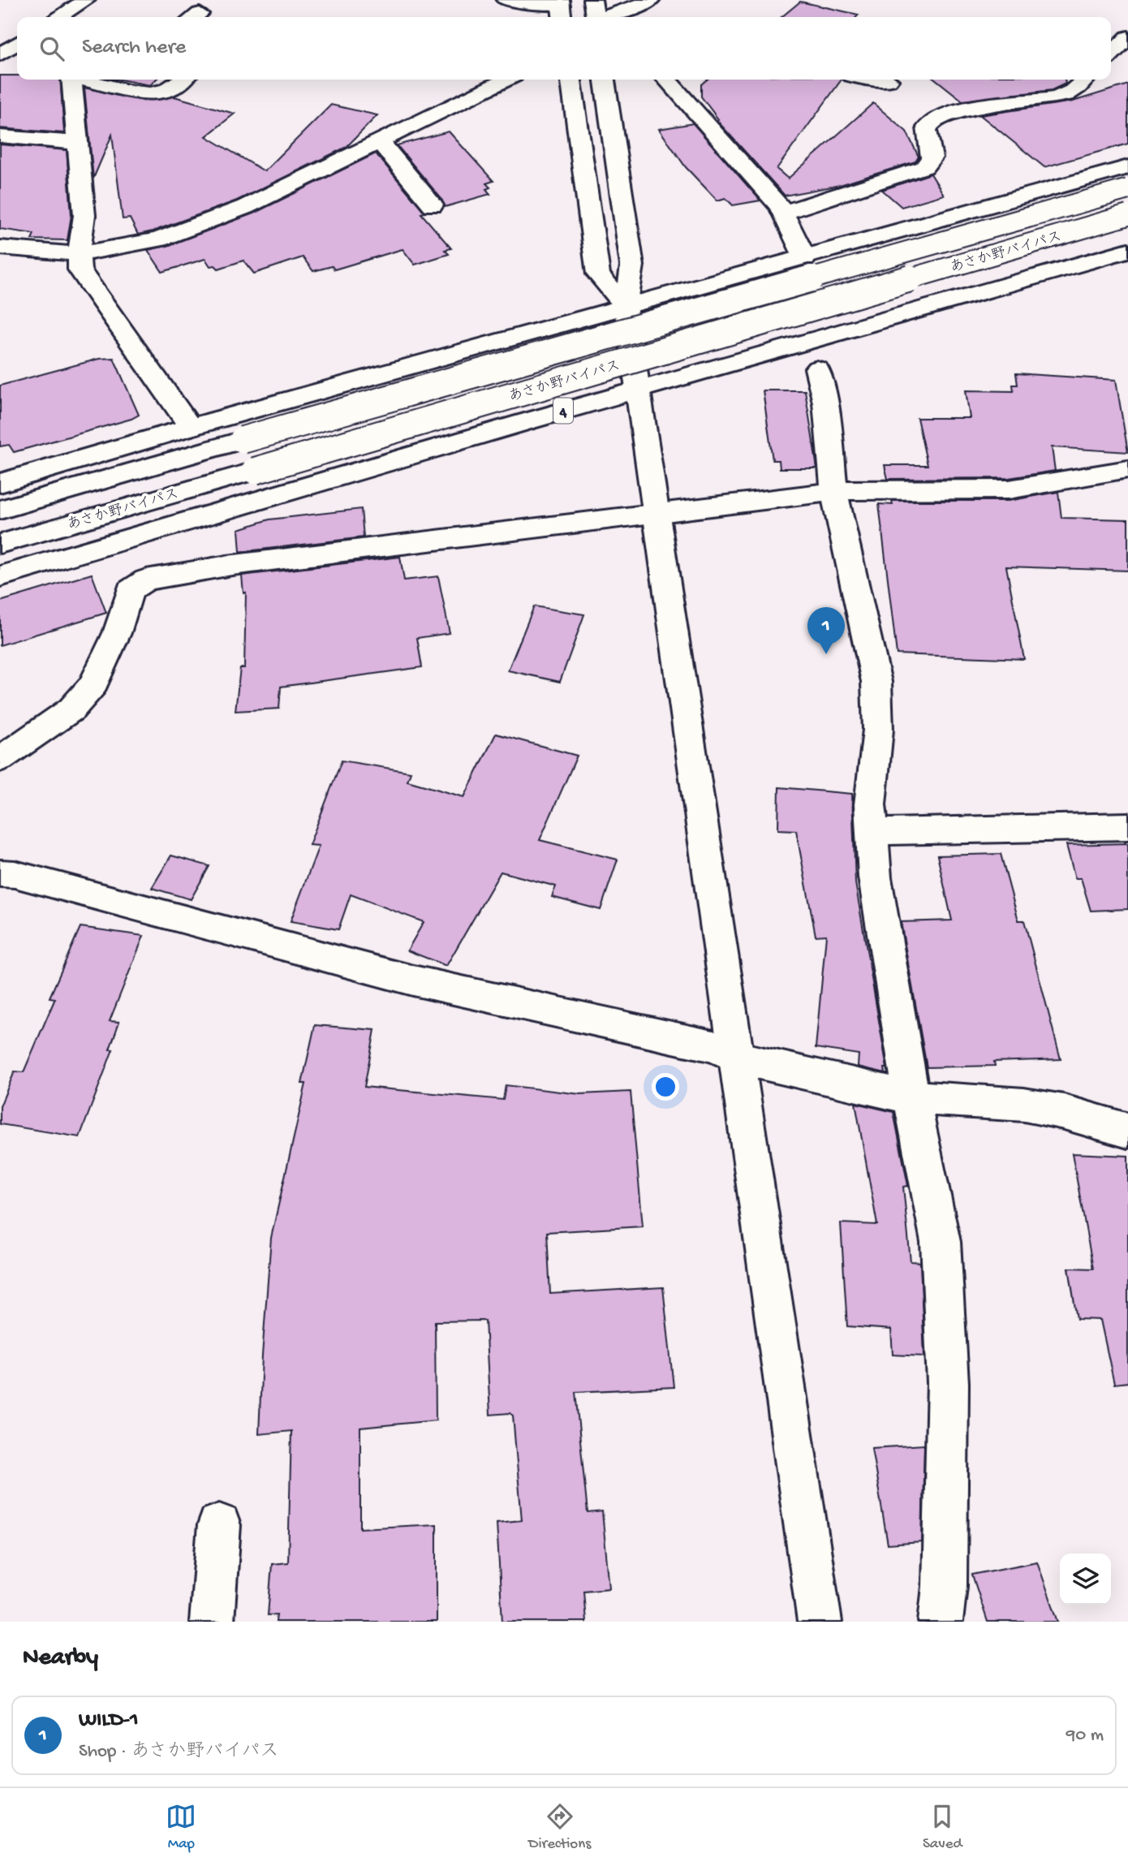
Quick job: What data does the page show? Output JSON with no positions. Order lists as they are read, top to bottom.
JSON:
{
  "streets": {
    "main road": ["あさか野バイパス", "4"]
  },
  "page": {
    "search": "Search here",
    "pins": "1",
    "heading": "Nearby",
    "list": [
      {
        "mark": "1",
        "name": "WILD-1",
        "note": "Shop · あさか野バイパス",
        "value": "90 m"
      }
    ],
    "nav": ["Map", "Directions", "Saved"]
  }
}
